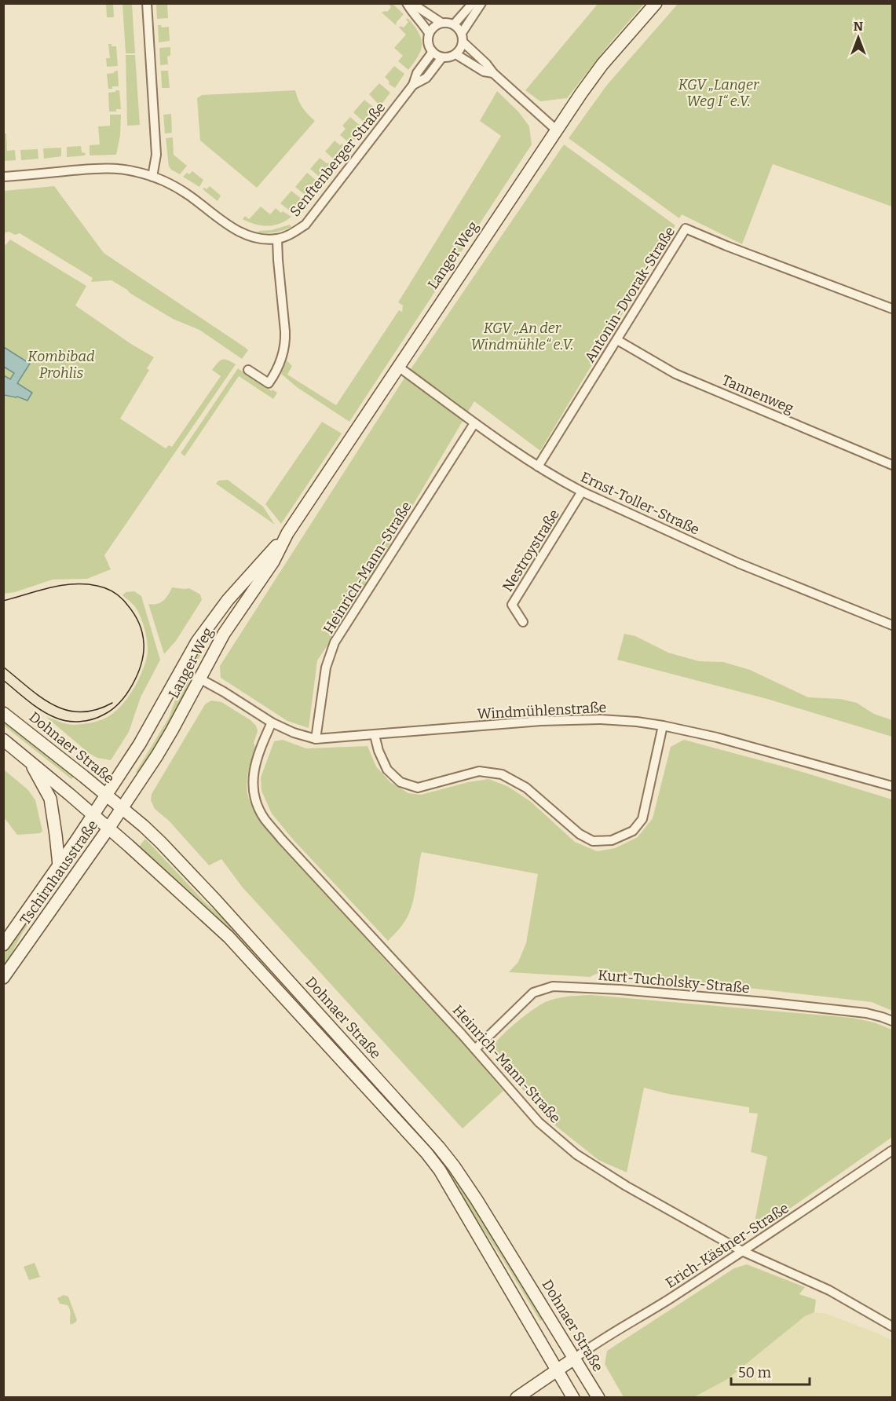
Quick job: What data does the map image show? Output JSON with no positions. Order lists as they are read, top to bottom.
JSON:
{
  "streets": {
    "main road": ["Langer Weg", "Dohnaer Straße", "Tschirnhausstraße"],
    "street": [
      "Senftenberger Straße",
      "Antonin-Dvorak-Straße",
      "Tannenweg",
      "Ernst-Toller-Straße",
      "Nestroystraße",
      "Heinrich-Mann-Straße",
      "Windmühlenstraße",
      "Kurt-Tucholsky-Straße",
      "Erich-Kästner-Straße"
    ]
  },
  "crossings": [
    ["Langer Weg", "Ernst-Toller-Straße"],
    ["Langer Weg", "Windmühlenstraße"],
    ["Langer Weg", "Dohnaer Straße"],
    ["Langer Weg", "Tschirnhausstraße"],
    ["Antonin-Dvorak-Straße", "Tannenweg"],
    ["Antonin-Dvorak-Straße", "Ernst-Toller-Straße"],
    ["Ernst-Toller-Straße", "Nestroystraße"],
    ["Ernst-Toller-Straße", "Heinrich-Mann-Straße"],
    ["Heinrich-Mann-Straße", "Windmühlenstraße"],
    ["Heinrich-Mann-Straße", "Kurt-Tucholsky-Straße"],
    ["Heinrich-Mann-Straße", "Erich-Kästner-Straße"],
    ["Dohnaer Straße", "Tschirnhausstraße"],
    ["Dohnaer Straße", "Erich-Kästner-Straße"]
  ],
  "parks": ["KGV „Langer Weg I“ e.V.", "KGV „An der Windmühle“ e.V.", "Kombibad Prohlis"],
  "scale_bar": "50 m",
  "north": "top"
}
